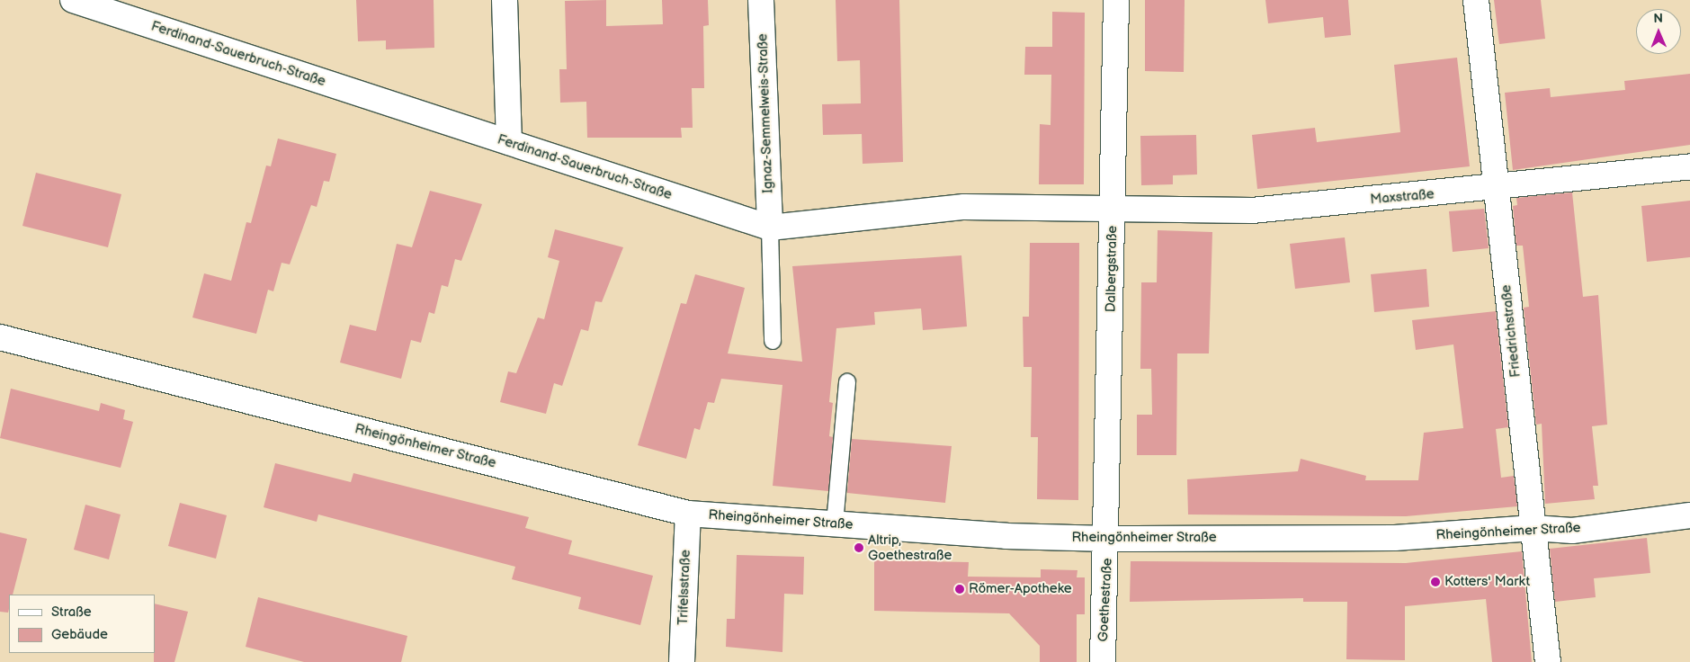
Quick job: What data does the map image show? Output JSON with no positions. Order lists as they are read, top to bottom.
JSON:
{
  "streets": {
    "street": [
      "Ferdinand-Sauerbruch-Straße",
      "Ignaz-Semmelweis-Straße",
      "Maxstraße",
      "Dalbergstraße",
      "Friedrichstraße",
      "Rheingönheimer Straße",
      "Trifelsstraße",
      "Goethestraße"
    ]
  },
  "crossings": [
    ["Ferdinand-Sauerbruch-Straße", "Ignaz-Semmelweis-Straße"],
    ["Ferdinand-Sauerbruch-Straße", "Maxstraße"],
    ["Ferdinand-Sauerbruch-Straße", "Dalbergstraße"],
    ["Maxstraße", "Dalbergstraße"],
    ["Maxstraße", "Friedrichstraße"],
    ["Dalbergstraße", "Rheingönheimer Straße"],
    ["Dalbergstraße", "Goethestraße"],
    ["Friedrichstraße", "Rheingönheimer Straße"],
    ["Rheingönheimer Straße", "Trifelsstraße"],
    ["Rheingönheimer Straße", "Goethestraße"]
  ],
  "places": ["Altrip, Goethestraße", "Kotters' Markt", "Römer-Apotheke"],
  "legend": ["Straße", "Gebäude"],
  "north": "top"
}
